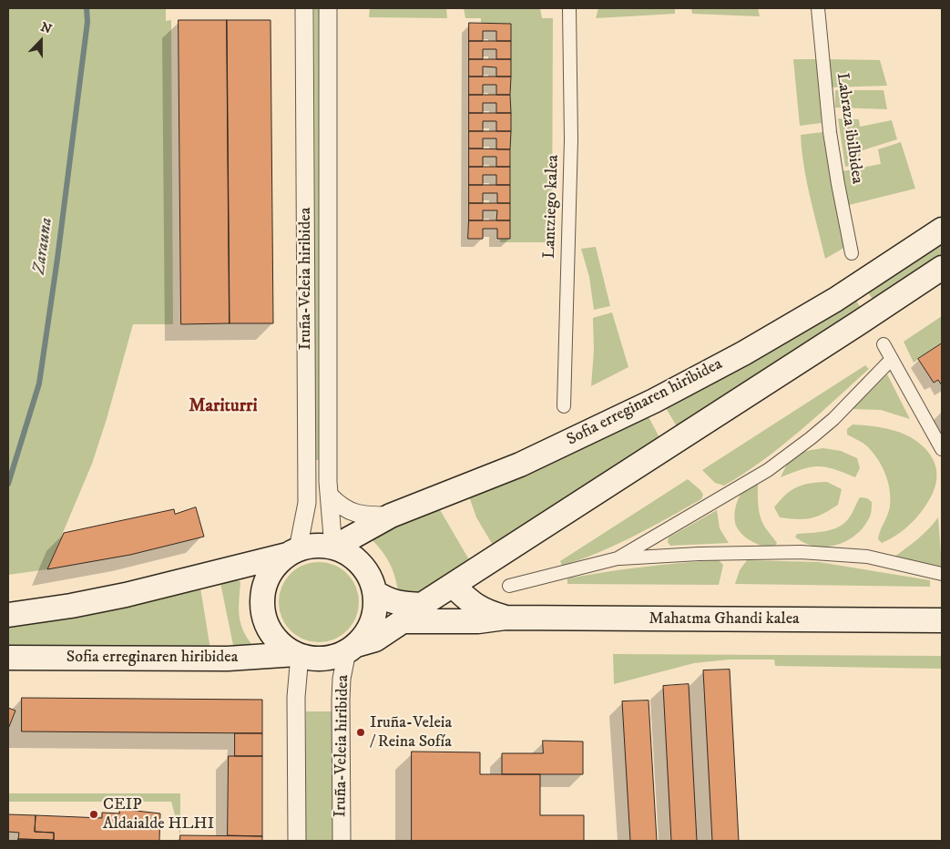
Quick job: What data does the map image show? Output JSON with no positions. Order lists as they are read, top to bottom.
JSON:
{
  "streets": {
    "main road": ["Sofia erreginaren hiribidea", "Mahatma Ghandi kalea"],
    "street": ["Labraza ibilbidea", "Lantziego kalea", "Iruña-Veleia hiribidea"]
  },
  "crossings": [
    ["Iruña-Veleia hiribidea", "Sofia erreginaren hiribidea"]
  ],
  "districts": ["Mariturri"],
  "water": ["Zarauna"],
  "places": ["Iruña-Veleia / Reina Sofía", "CEIP Aldaialde HLHI"],
  "north": "top"
}
